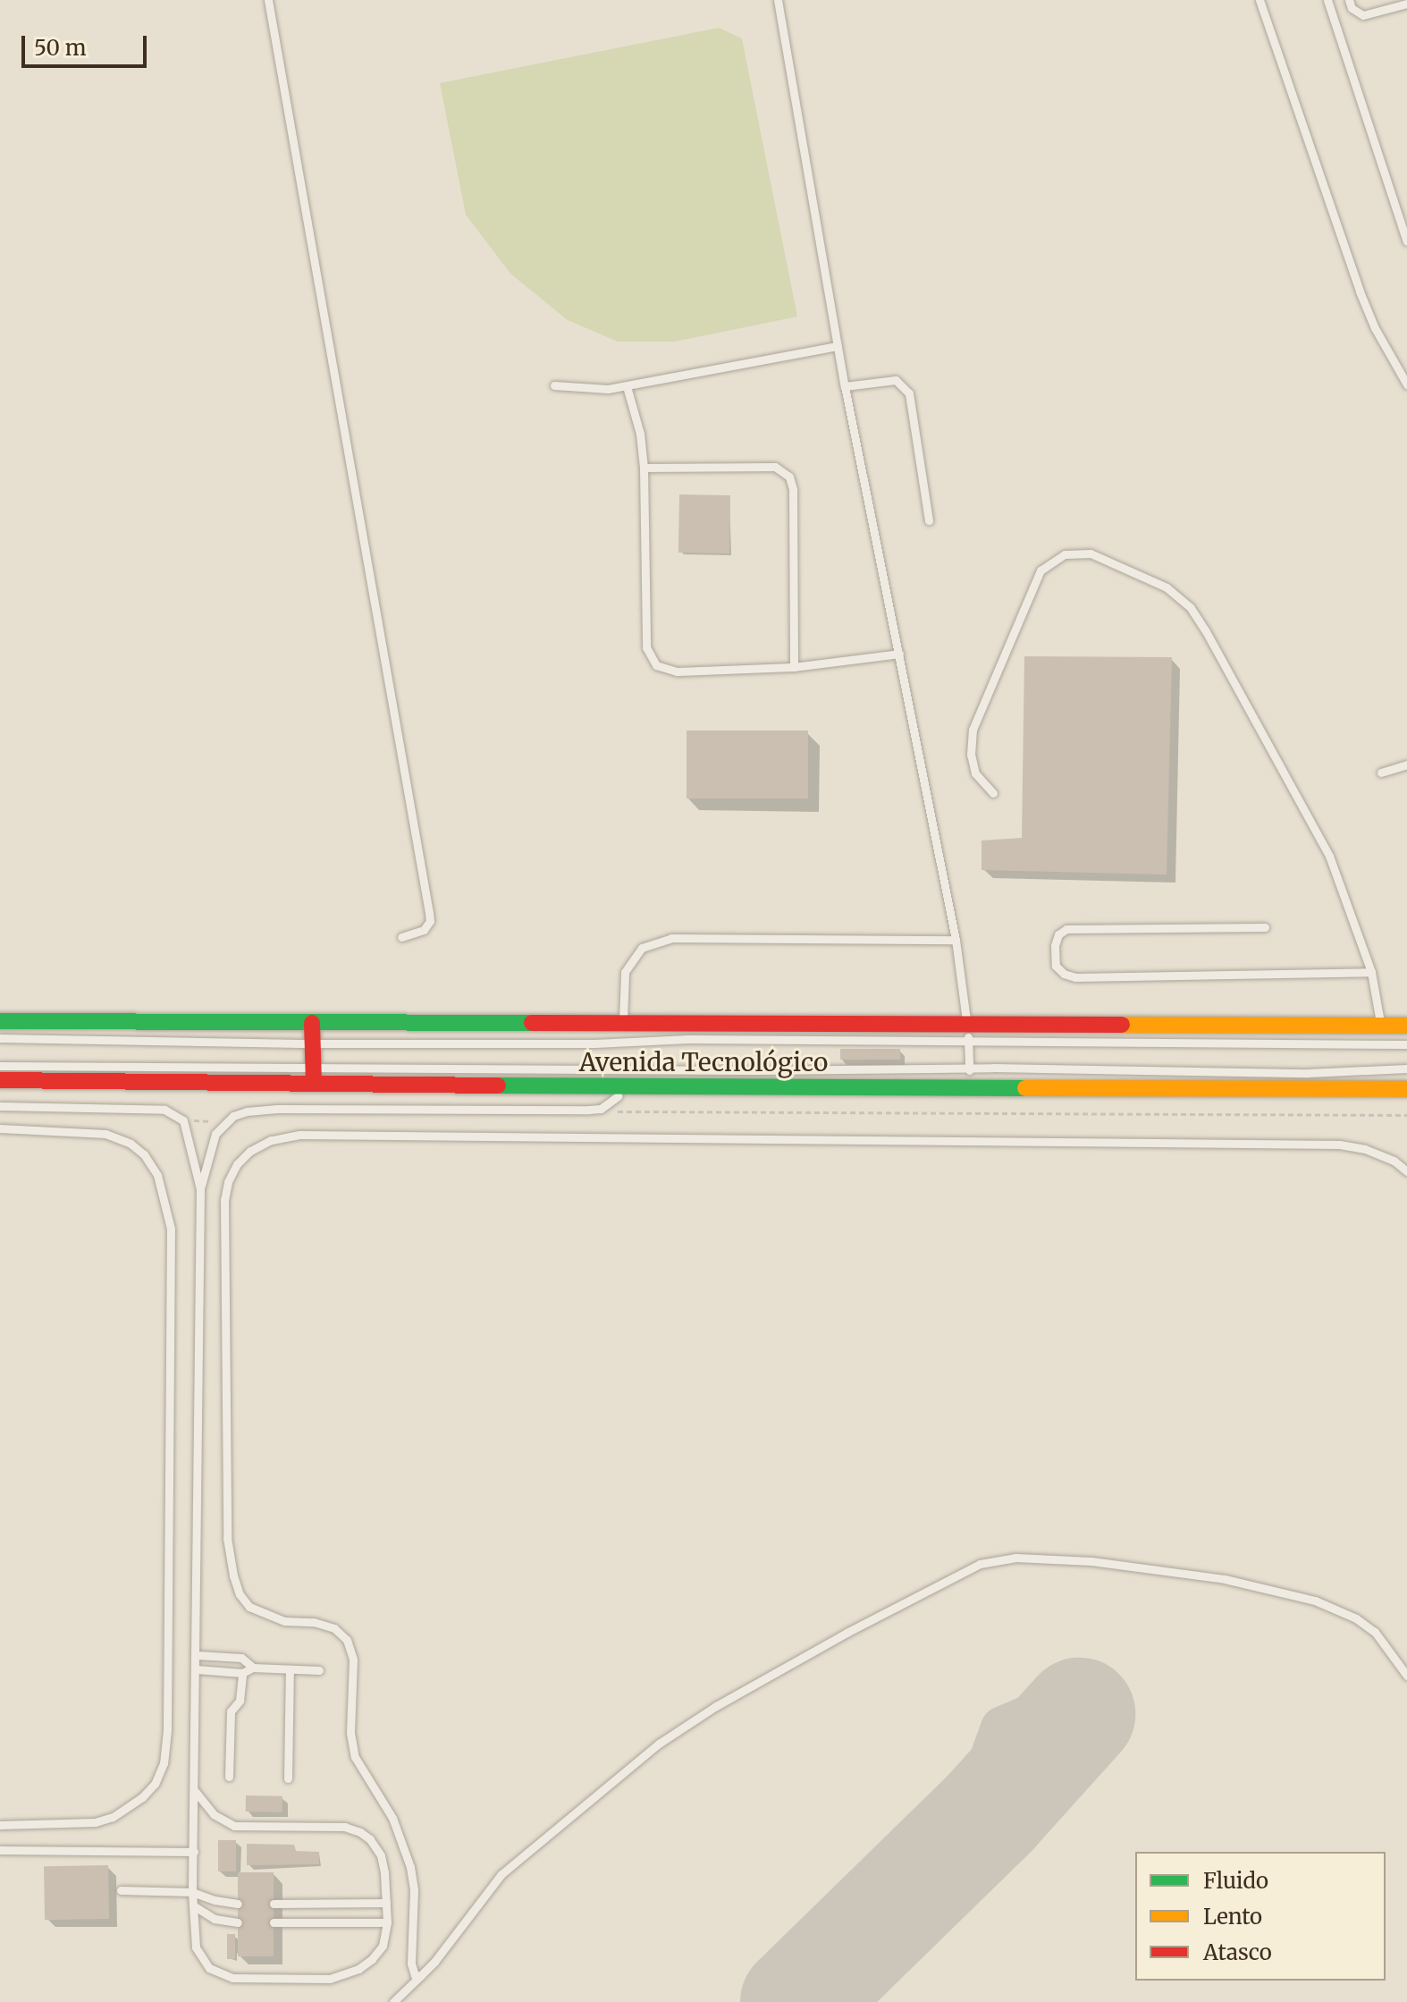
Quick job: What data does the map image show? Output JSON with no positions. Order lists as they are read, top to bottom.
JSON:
{
  "streets": {
    "main road": ["Avenida Tecnológico"]
  },
  "legend": ["Fluido", "Lento", "Atasco"],
  "scale_bar": "50 m"
}
